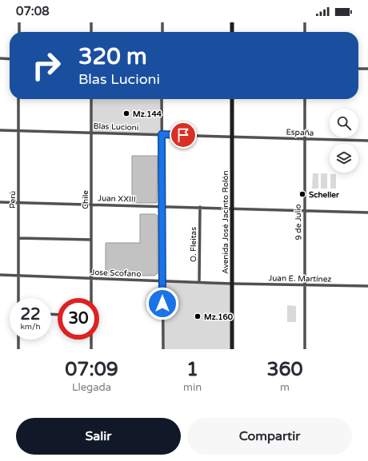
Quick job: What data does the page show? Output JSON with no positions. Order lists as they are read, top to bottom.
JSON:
{
  "streets": {
    "street": [
      "Blas Lucioni",
      "España",
      "Juan XXIII",
      "Perú",
      "Chile",
      "Avenida José Jacinto Rolón",
      "9 de Julio",
      "O. Fleitas",
      "Jose Scofano",
      "Juan E. Martínez"
    ]
  },
  "crossings": [
    ["Blas Lucioni", "España"],
    ["Blas Lucioni", "Perú"],
    ["Blas Lucioni", "Chile"],
    ["Blas Lucioni", "Avenida José Jacinto Rolón"],
    ["España", "Avenida José Jacinto Rolón"],
    ["España", "9 de Julio"],
    ["Juan XXIII", "Perú"],
    ["Juan XXIII", "Chile"],
    ["Juan XXIII", "Avenida José Jacinto Rolón"],
    ["Juan XXIII", "9 de Julio"],
    ["Juan XXIII", "O. Fleitas"],
    ["Perú", "Jose Scofano"],
    ["Chile", "Jose Scofano"],
    ["Avenida José Jacinto Rolón", "Jose Scofano"],
    ["Avenida José Jacinto Rolón", "Juan E. Martínez"],
    ["9 de Julio", "Juan E. Martínez"],
    ["O. Fleitas", "Jose Scofano"],
    ["Jose Scofano", "Juan E. Martínez"]
  ],
  "places": ["Mz.144", "Scheller", "Mz.160"],
  "page": {
    "status": "07:08",
    "turn": ["320 m", "Blas Lucioni"],
    "speed": "22 km/h",
    "limit": "30",
    "eta": [
      "07:09",
      "Llegada",
      "1",
      "min",
      "360",
      "m"
    ],
    "buttons": ["Salir", "Compartir"]
  }
}
